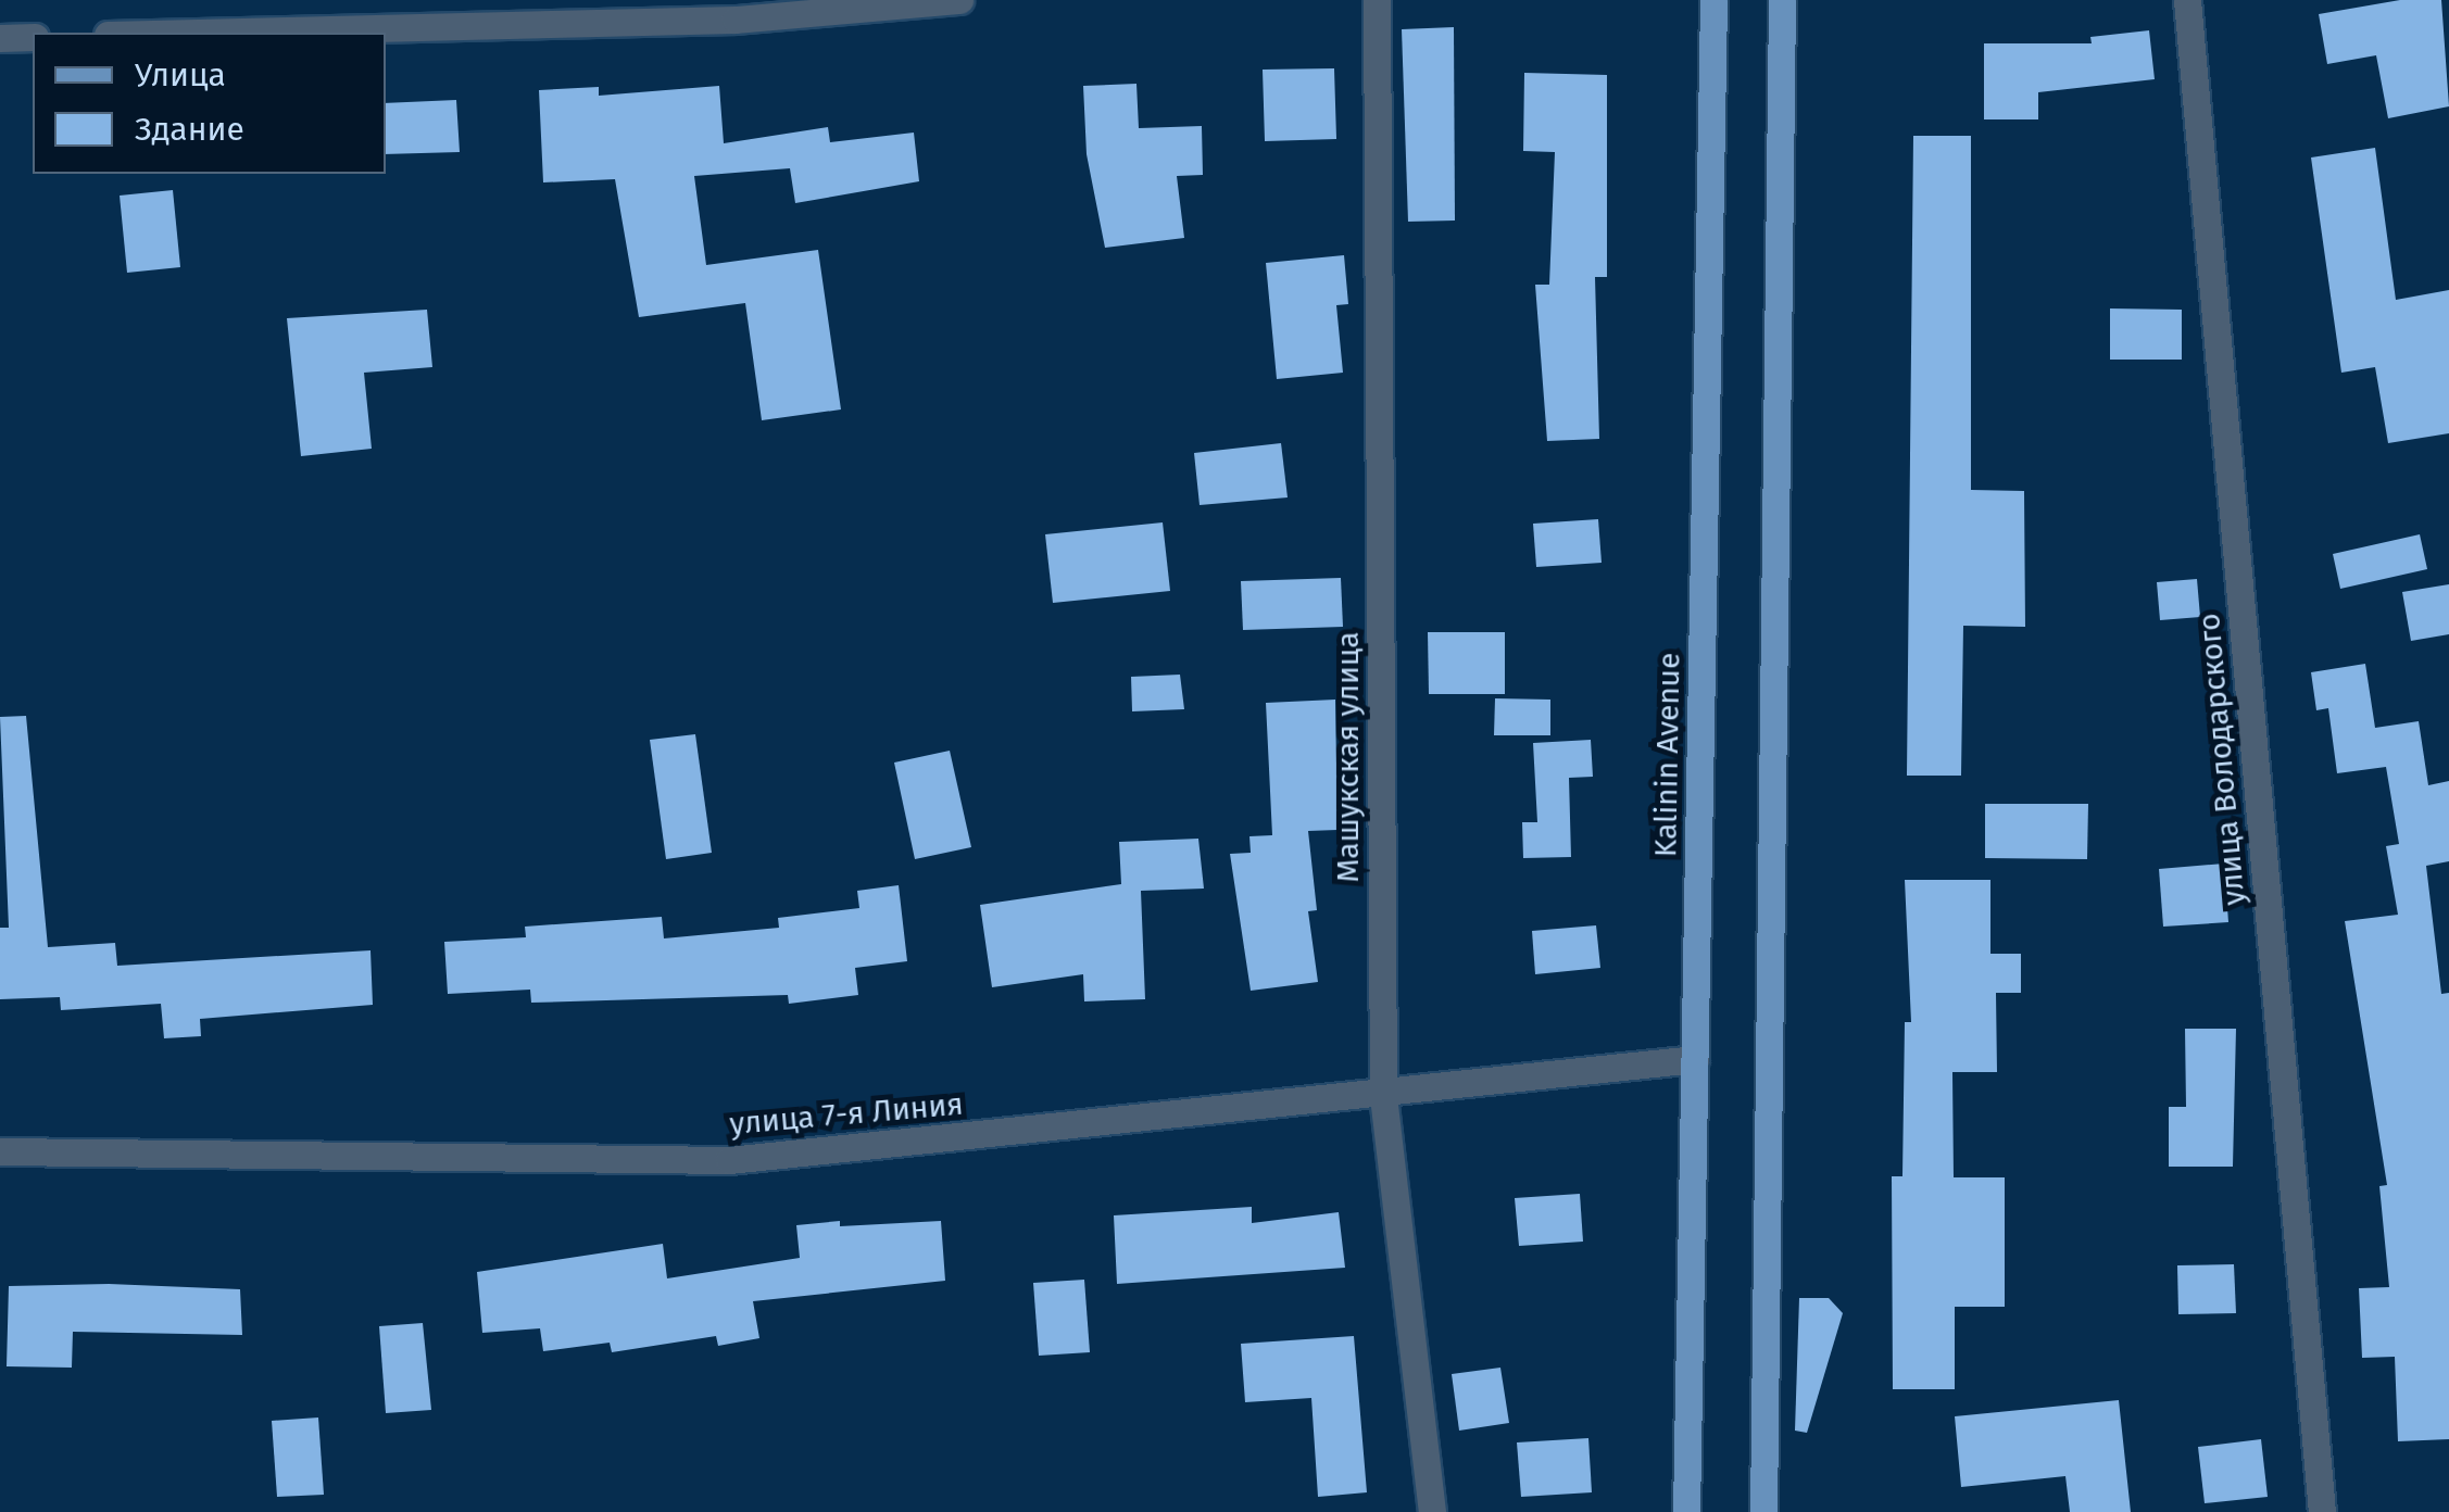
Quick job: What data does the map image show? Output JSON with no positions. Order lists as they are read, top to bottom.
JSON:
{
  "streets": {
    "main road": ["Kalinin Avenue"],
    "street": ["Машукская улица", "улица Володарского", "улица 7-я Линия"]
  },
  "crossings": [
    ["Kalinin Avenue", "улица 7-я Линия"],
    ["Машукская улица", "улица 7-я Линия"]
  ],
  "legend": ["Улица", "Здание"]
}
